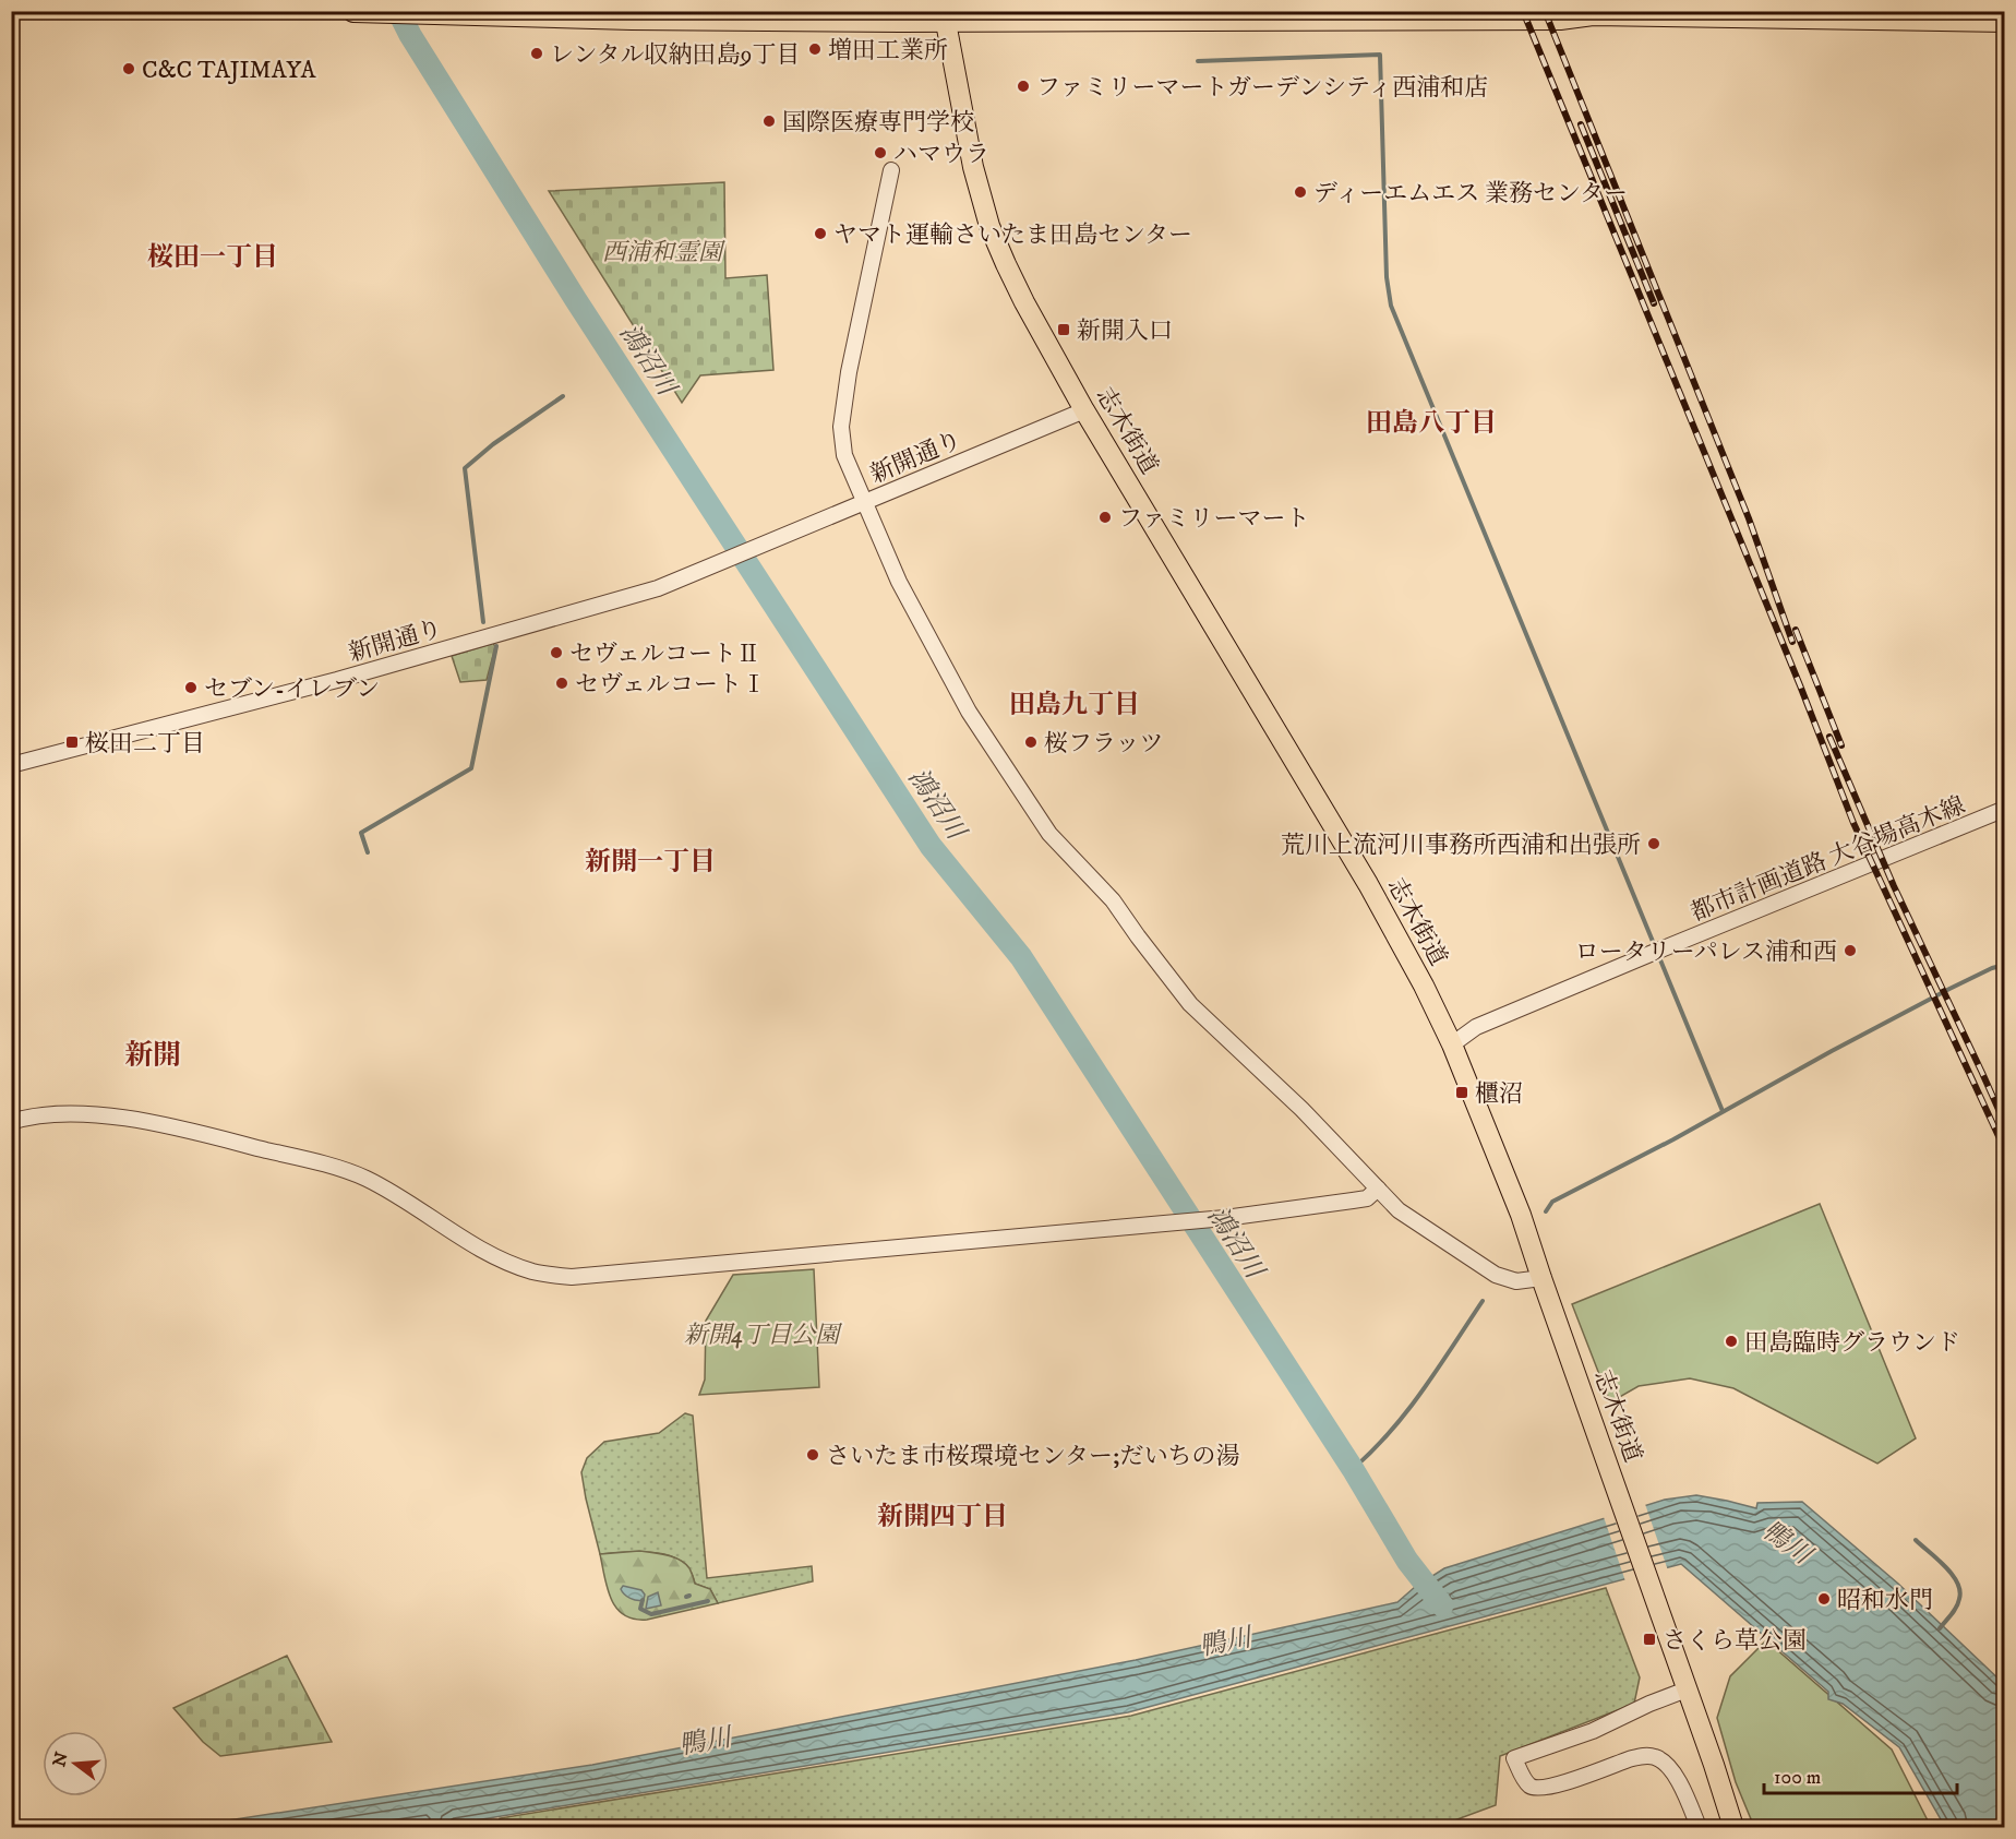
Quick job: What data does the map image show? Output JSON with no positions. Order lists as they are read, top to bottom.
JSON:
{
  "streets": {
    "main road": ["志木街道"],
    "street": ["新開通り", "都市計画道路 大谷場高木線"]
  },
  "crossings": [
    ["志木街道", "新開通り"],
    ["志木街道", "都市計画道路 大谷場高木線"]
  ],
  "districts": [
    "桜田一丁目",
    "田島八丁目",
    "田島九丁目",
    "新開一丁目",
    "新開",
    "新開四丁目"
  ],
  "water": ["鴻沼川", "鴨川"],
  "parks": ["西浦和霊園", "新開4丁目公園"],
  "places": {
    "other": [
      "増田工業所",
      "レンタル収納田島9丁目",
      "C&C TAJIMAYA",
      "ファミリーマートガーデンシティ西浦和店",
      "国際医療専門学校",
      "ハマウラ",
      "ディーエムエス 業務センター",
      "ヤマト運輸さいたま田島センター",
      "ファミリーマート",
      "セヴェルコートⅡ",
      "セヴェルコートⅠ",
      "セブン-イレブン",
      "桜フラッツ",
      "荒川上流河川事務所西浦和出張所",
      "ロータリーパレス浦和西",
      "田島臨時グラウンド",
      "さいたま市桜環境センター;だいちの湯",
      "昭和水門"
    ],
    "transit": [
      "新開入口",
      "桜田二丁目",
      "櫃沼",
      "さくら草公園"
    ]
  },
  "scale_bar": "100 m",
  "north": "left"
}
